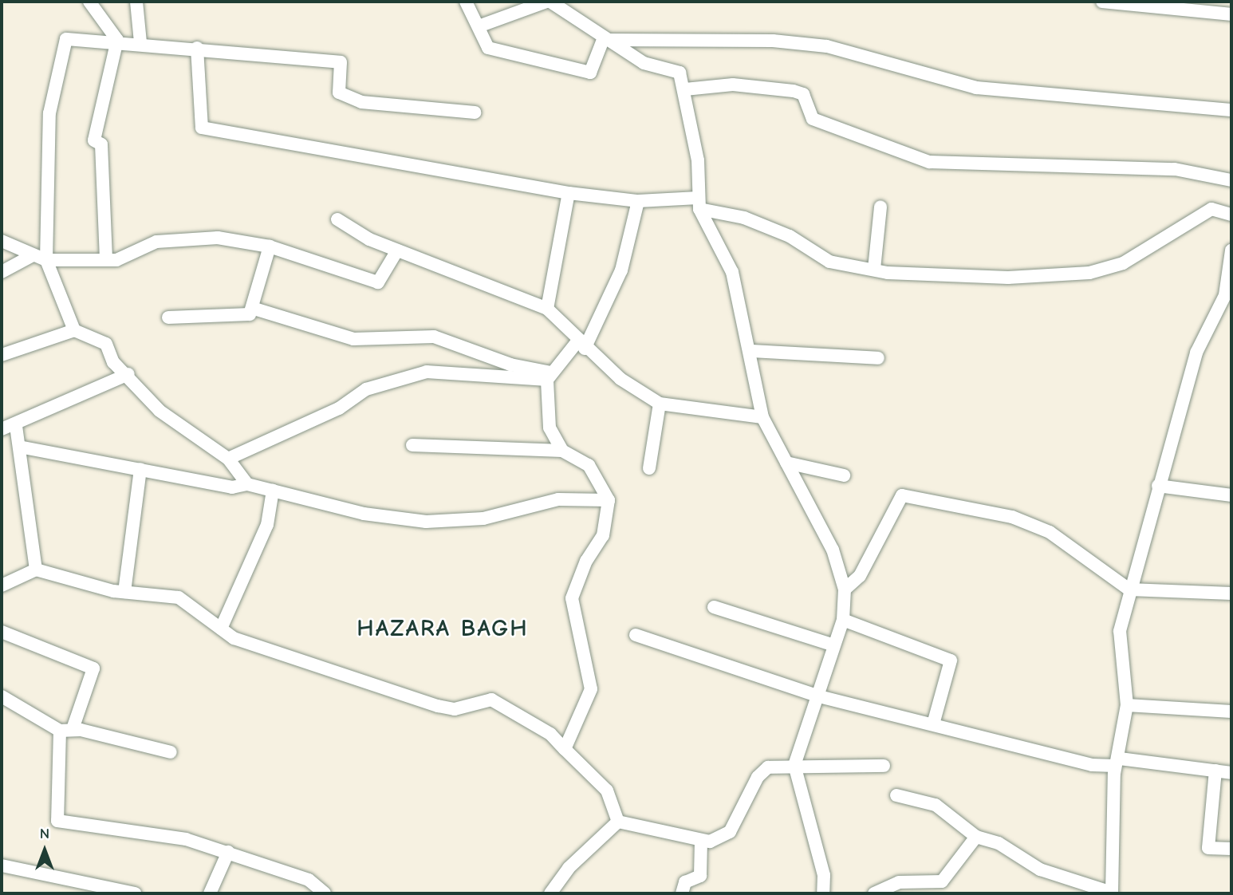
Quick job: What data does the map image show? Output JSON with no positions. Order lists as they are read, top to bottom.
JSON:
{
  "districts": ["HAZARA BAGH"],
  "north": "top"
}
